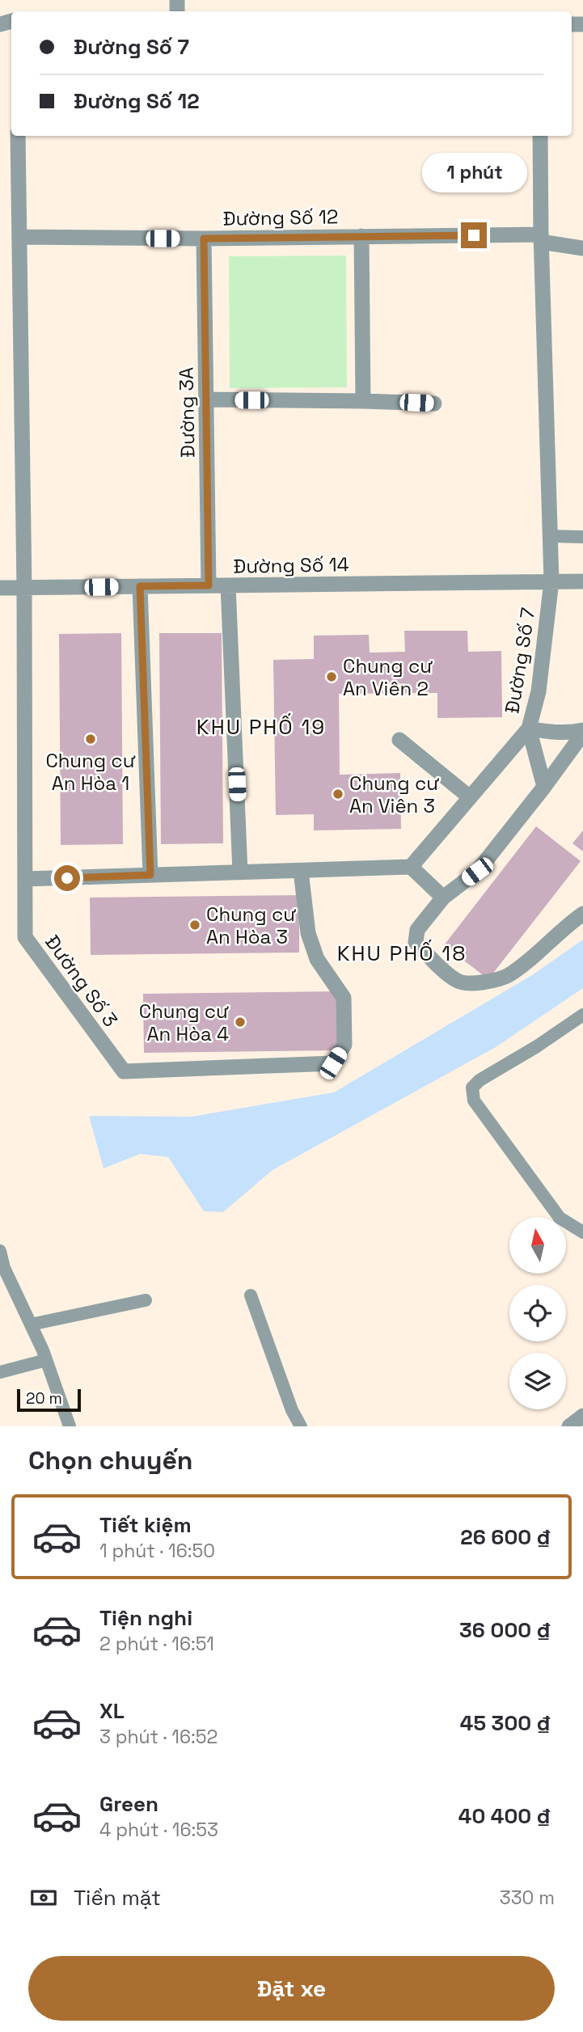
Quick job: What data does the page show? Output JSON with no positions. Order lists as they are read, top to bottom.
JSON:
{
  "streets": {
    "street": [
      "Đường Số 12",
      "Đường 3A",
      "Đường Số 14",
      "Đường Số 7",
      "Đường Số 3"
    ]
  },
  "crossings": [
    ["Đường Số 12", "Đường 3A"],
    ["Đường Số 12", "Đường Số 7"],
    ["Đường Số 12", "Đường Số 3"],
    ["Đường 3A", "Đường Số 14"],
    ["Đường Số 14", "Đường Số 7"],
    ["Đường Số 14", "Đường Số 3"]
  ],
  "districts": ["KHU PHỐ 19", "KHU PHỐ 18"],
  "places": [
    "Chung cư An Viên 2",
    "Chung cư An Hòa 1",
    "Chung cư An Viên 3",
    "Chung cư An Hòa 3",
    "Chung cư An Hòa 4"
  ],
  "scale_bar": "20 m",
  "north": "top",
  "page": {
    "banner": ["Đường Số 7", "Đường Số 12"],
    "bubble": "1 phút",
    "scale": "20 m",
    "heading": "Chọn chuyến",
    "list": [
      {
        "name": "Tiết kiệm",
        "note": "1 phút · 16:50",
        "value": "26 600 ₫"
      },
      {
        "name": "Tiện nghi",
        "note": "2 phút · 16:51",
        "value": "36 000 ₫"
      },
      {
        "name": "XL",
        "note": "3 phút · 16:52",
        "value": "45 300 ₫"
      },
      {
        "name": "Green",
        "note": "4 phút · 16:53",
        "value": "40 400 ₫"
      }
    ],
    "pay": ["Tiền mặt", "330 m"],
    "buttons": "Đặt xe"
  }
}
